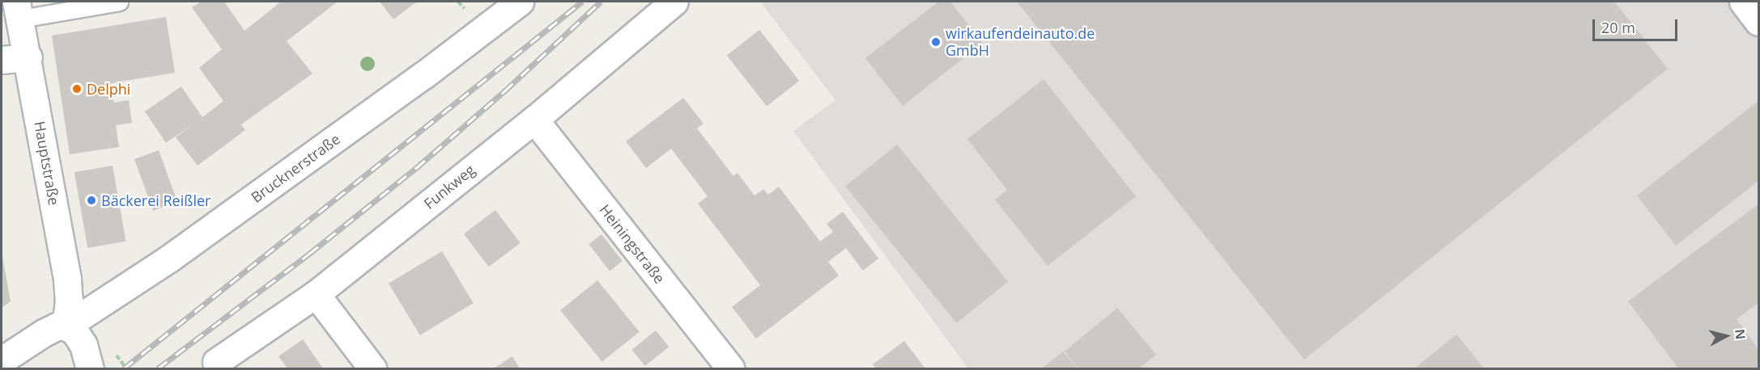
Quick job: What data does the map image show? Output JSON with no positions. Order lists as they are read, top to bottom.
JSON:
{
  "streets": {
    "street": [
      "Hauptstraße",
      "Brucknerstraße",
      "Funkweg",
      "Heiningstraße"
    ]
  },
  "crossings": [
    ["Hauptstraße", "Brucknerstraße"],
    ["Funkweg", "Heiningstraße"]
  ],
  "places": ["wirkaufendeinauto.de GmbH", "Delphi", "Bäckerei Reißler"],
  "scale_bar": "20 m",
  "north": "right"
}
